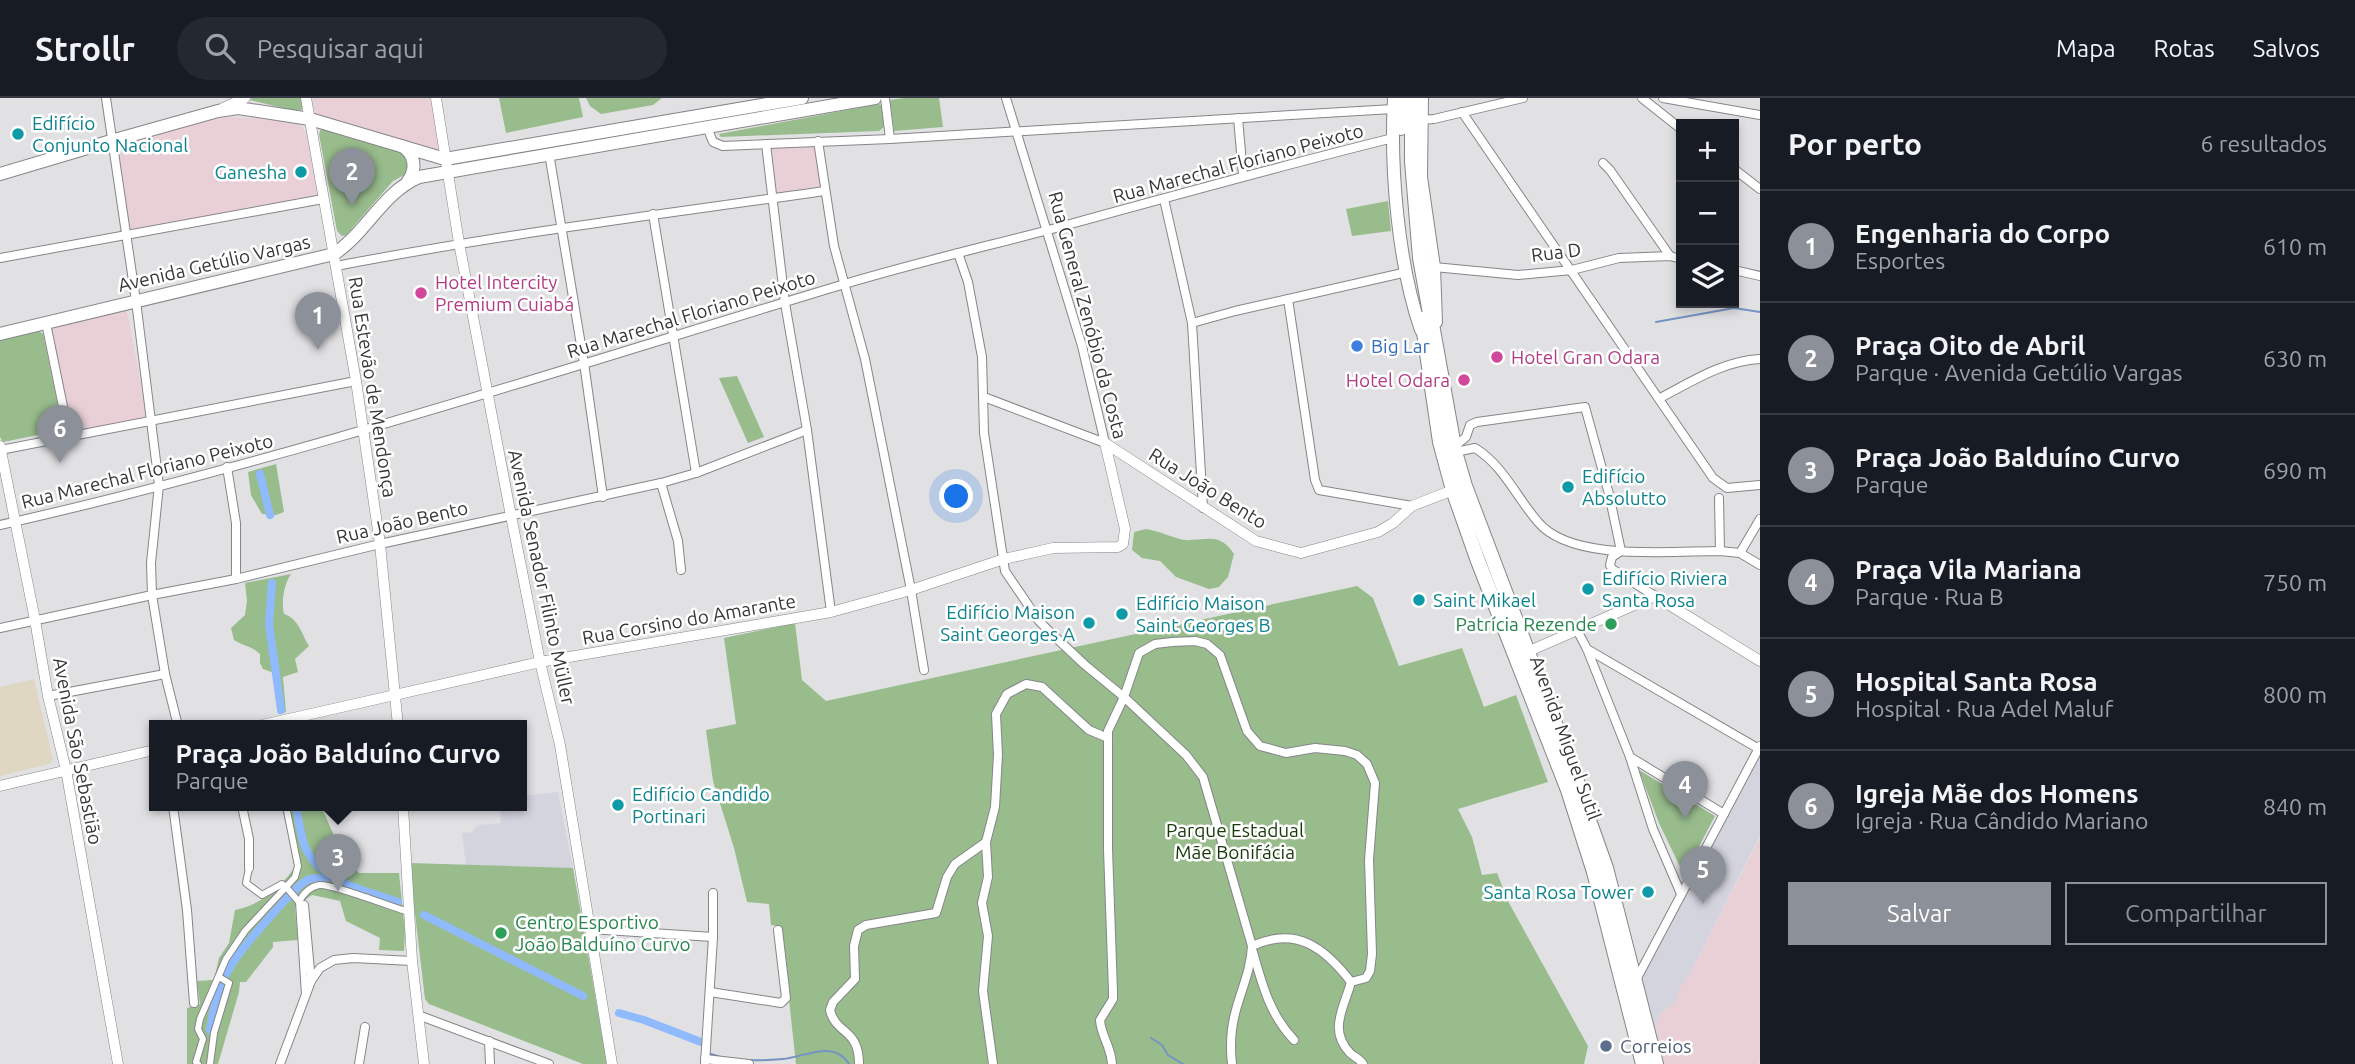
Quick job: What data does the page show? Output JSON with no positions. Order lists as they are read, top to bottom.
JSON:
{
  "streets": {
    "highway": ["Avenida Miguel Sutil"],
    "main road": ["Avenida Getúlio Vargas"],
    "street": [
      "Rua Marechal Floriano Peixoto",
      "Rua D",
      "Rua General Zenóbio da Costa",
      "Rua Estevão de Mendonça",
      "Rua João Bento",
      "Avenida Senador Filinto Müller",
      "Rua Corsino do Amarante",
      "Avenida São Sebastião"
    ]
  },
  "crossings": [
    ["Rua Marechal Floriano Peixoto", "Rua General Zenóbio da Costa"],
    ["Rua Marechal Floriano Peixoto", "Rua Estevão de Mendonça"],
    ["Rua Marechal Floriano Peixoto", "Avenida Senador Filinto Müller"],
    ["Rua Marechal Floriano Peixoto", "Avenida Miguel Sutil"],
    ["Rua Marechal Floriano Peixoto", "Avenida São Sebastião"],
    ["Rua D", "Avenida Miguel Sutil"],
    ["Avenida Getúlio Vargas", "Rua Estevão de Mendonça"],
    ["Rua General Zenóbio da Costa", "Rua João Bento"],
    ["Rua General Zenóbio da Costa", "Rua Corsino do Amarante"],
    ["Rua Estevão de Mendonça", "Rua João Bento"],
    ["Rua Estevão de Mendonça", "Rua Corsino do Amarante"],
    ["Rua João Bento", "Avenida Senador Filinto Müller"],
    ["Rua João Bento", "Avenida Miguel Sutil"],
    ["Rua João Bento", "Avenida São Sebastião"],
    ["Avenida Senador Filinto Müller", "Rua Corsino do Amarante"]
  ],
  "parks": ["Parque Estadual Mãe Bonifácia"],
  "places": [
    "Edifício Conjunto Nacional",
    "Ganesha",
    "Hotel Intercity Premium Cuiabá",
    "Big Lar",
    "Hotel Gran Odara",
    "Hotel Odara",
    "Edifício Absolutto",
    "Edifício Riviera Santa Rosa",
    "Saint Mikael",
    "Edifício Maison Saint Georges B",
    "Edifício Maison Saint Georges A",
    "Patrícia Rezende",
    "Edifício Candido Portinari",
    "Santa Rosa Tower",
    "Centro Esportivo João Balduíno Curvo",
    "Correios"
  ],
  "page": {
    "header": "Strollr",
    "search": "Pesquisar aqui",
    "nav": ["Mapa", "Rotas", "Salvos"],
    "heading": ["Por perto", "6 resultados"],
    "map_buttons": ["+", "−"],
    "pins": [
      "2",
      "1",
      "6",
      "4",
      "3",
      "5"
    ],
    "list": [
      {
        "mark": "1",
        "name": "Engenharia do Corpo",
        "note": "Esportes",
        "value": "610 m"
      },
      {
        "mark": "2",
        "name": "Praça Oito de Abril",
        "note": "Parque · Avenida Getúlio Vargas",
        "value": "630 m"
      },
      {
        "mark": "3",
        "name": "Praça João Balduíno Curvo",
        "note": "Parque",
        "value": "690 m"
      },
      {
        "mark": "4",
        "name": "Praça Vila Mariana",
        "note": "Parque · Rua B",
        "value": "750 m"
      },
      {
        "mark": "5",
        "name": "Hospital Santa Rosa",
        "note": "Hospital · Rua Adel Maluf",
        "value": "800 m"
      },
      {
        "mark": "6",
        "name": "Igreja Mãe dos Homens",
        "note": "Igreja · Rua Cândido Mariano",
        "value": "840 m"
      }
    ],
    "popup": ["Praça João Balduíno Curvo", "Parque"],
    "buttons": ["Salvar", "Compartilhar"]
  }
}
